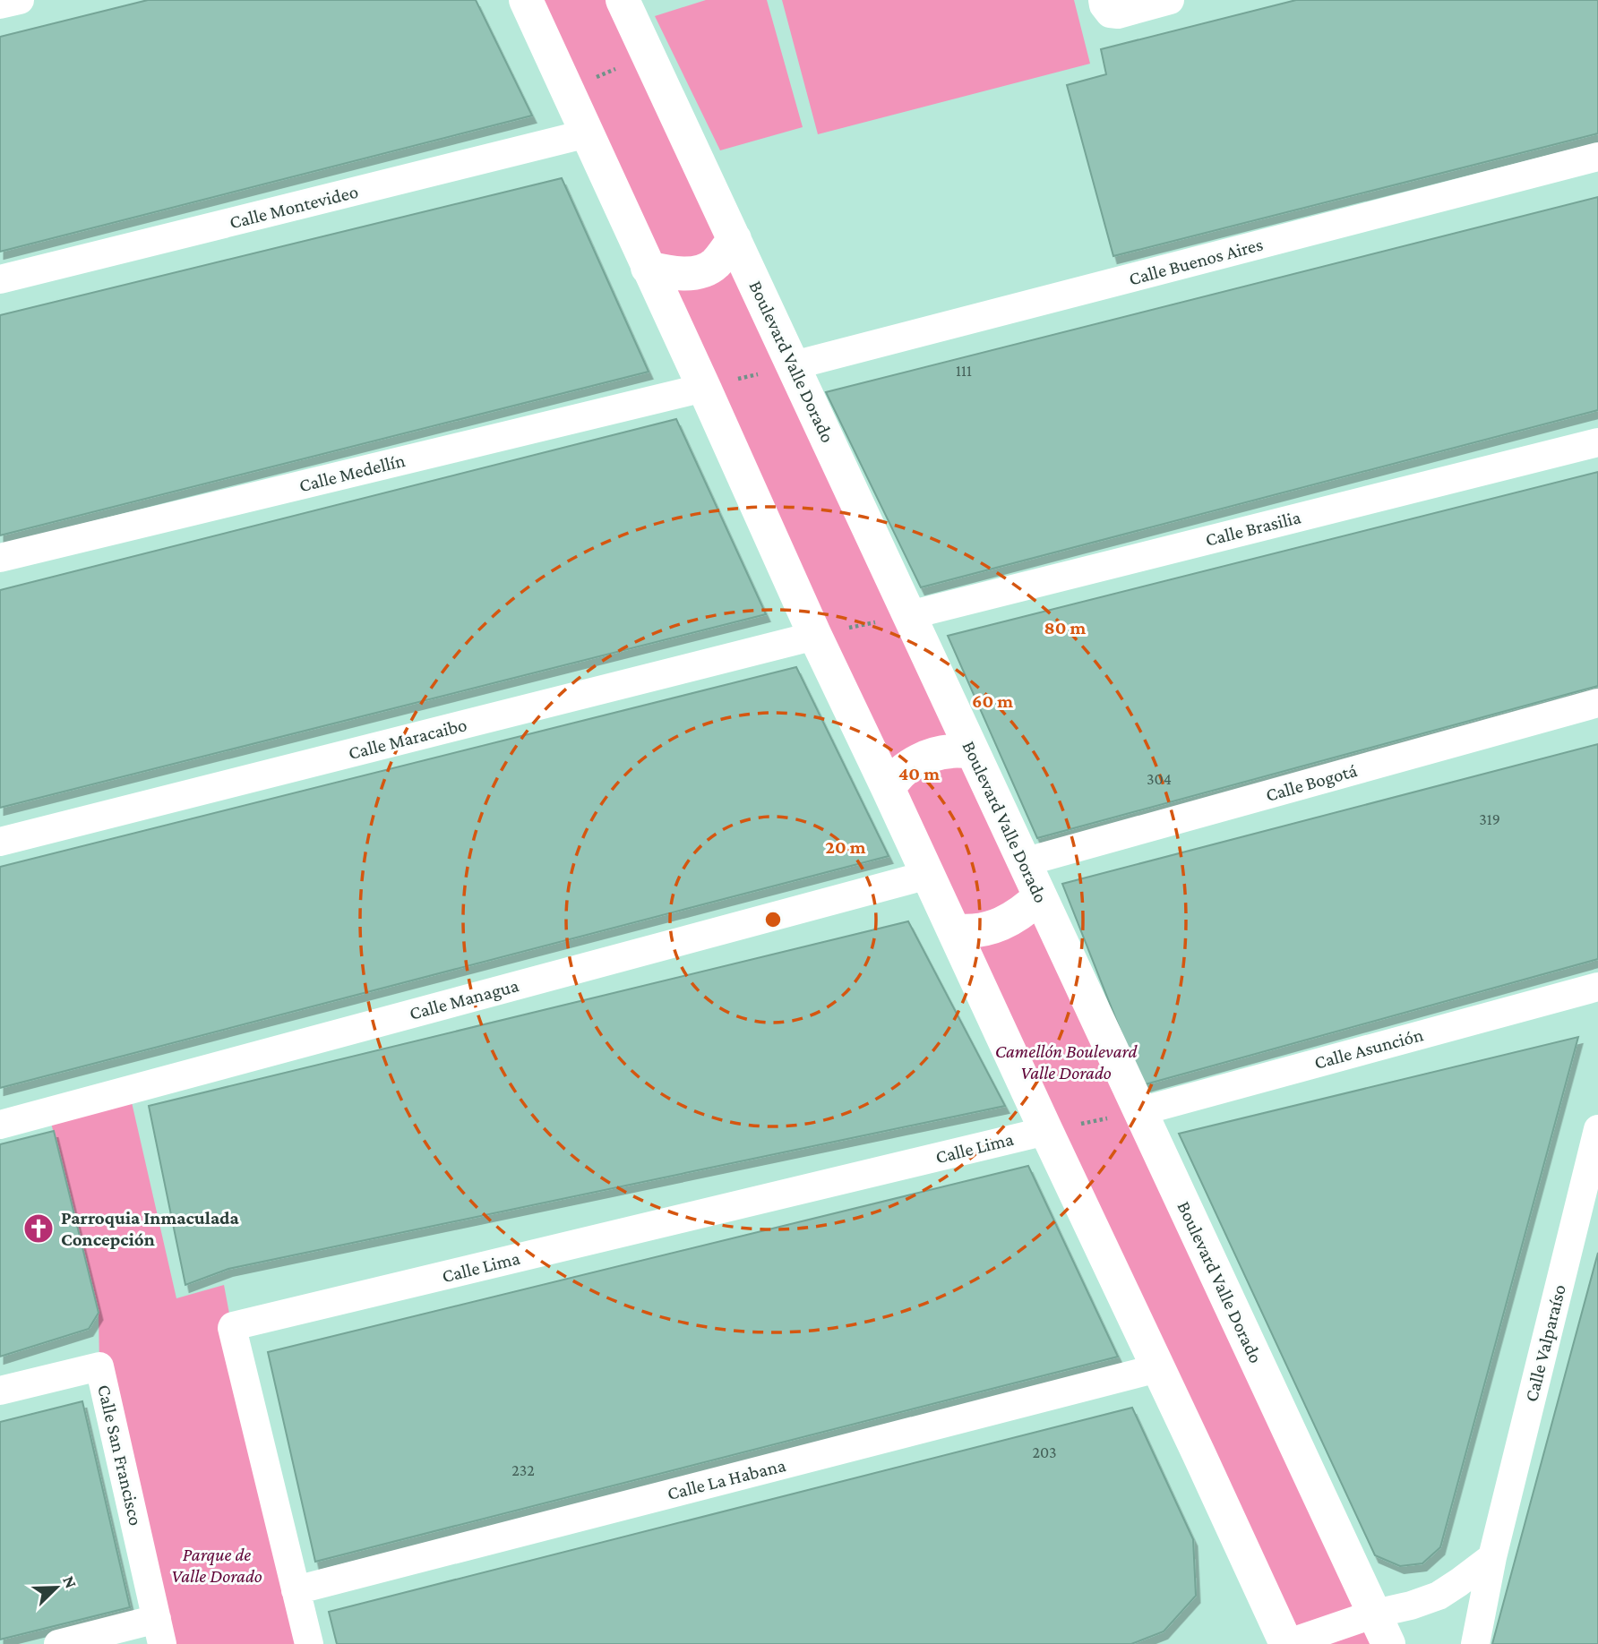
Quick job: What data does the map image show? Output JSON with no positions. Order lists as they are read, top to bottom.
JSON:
{
  "streets": {
    "street": [
      "Calle Montevideo",
      "Calle Buenos Aires",
      "Boulevard Valle Dorado",
      "Calle Medellín",
      "Calle Brasilia",
      "Calle Maracaibo",
      "Calle Bogotá",
      "Calle Managua",
      "Calle Asunción",
      "Calle Lima",
      "Calle Valparaíso",
      "Calle San Francisco",
      "Calle La Habana"
    ]
  },
  "crossings": [
    ["Calle Buenos Aires", "Boulevard Valle Dorado"],
    ["Boulevard Valle Dorado", "Calle Brasilia"],
    ["Boulevard Valle Dorado", "Calle Bogotá"],
    ["Boulevard Valle Dorado", "Calle Asunción"],
    ["Calle Lima", "Calle La Habana"]
  ],
  "parks": ["Camellón Boulevard Valle Dorado", "Parque de Valle Dorado"],
  "places": {
    "church": ["Parroquia Inmaculada Concepción"]
  },
  "house_numbers": [
    "111",
    "304",
    "319",
    "203",
    "232"
  ],
  "north": "top right",
  "rings": [
    "80 m",
    "60 m",
    "40 m",
    "20 m"
  ]
}
